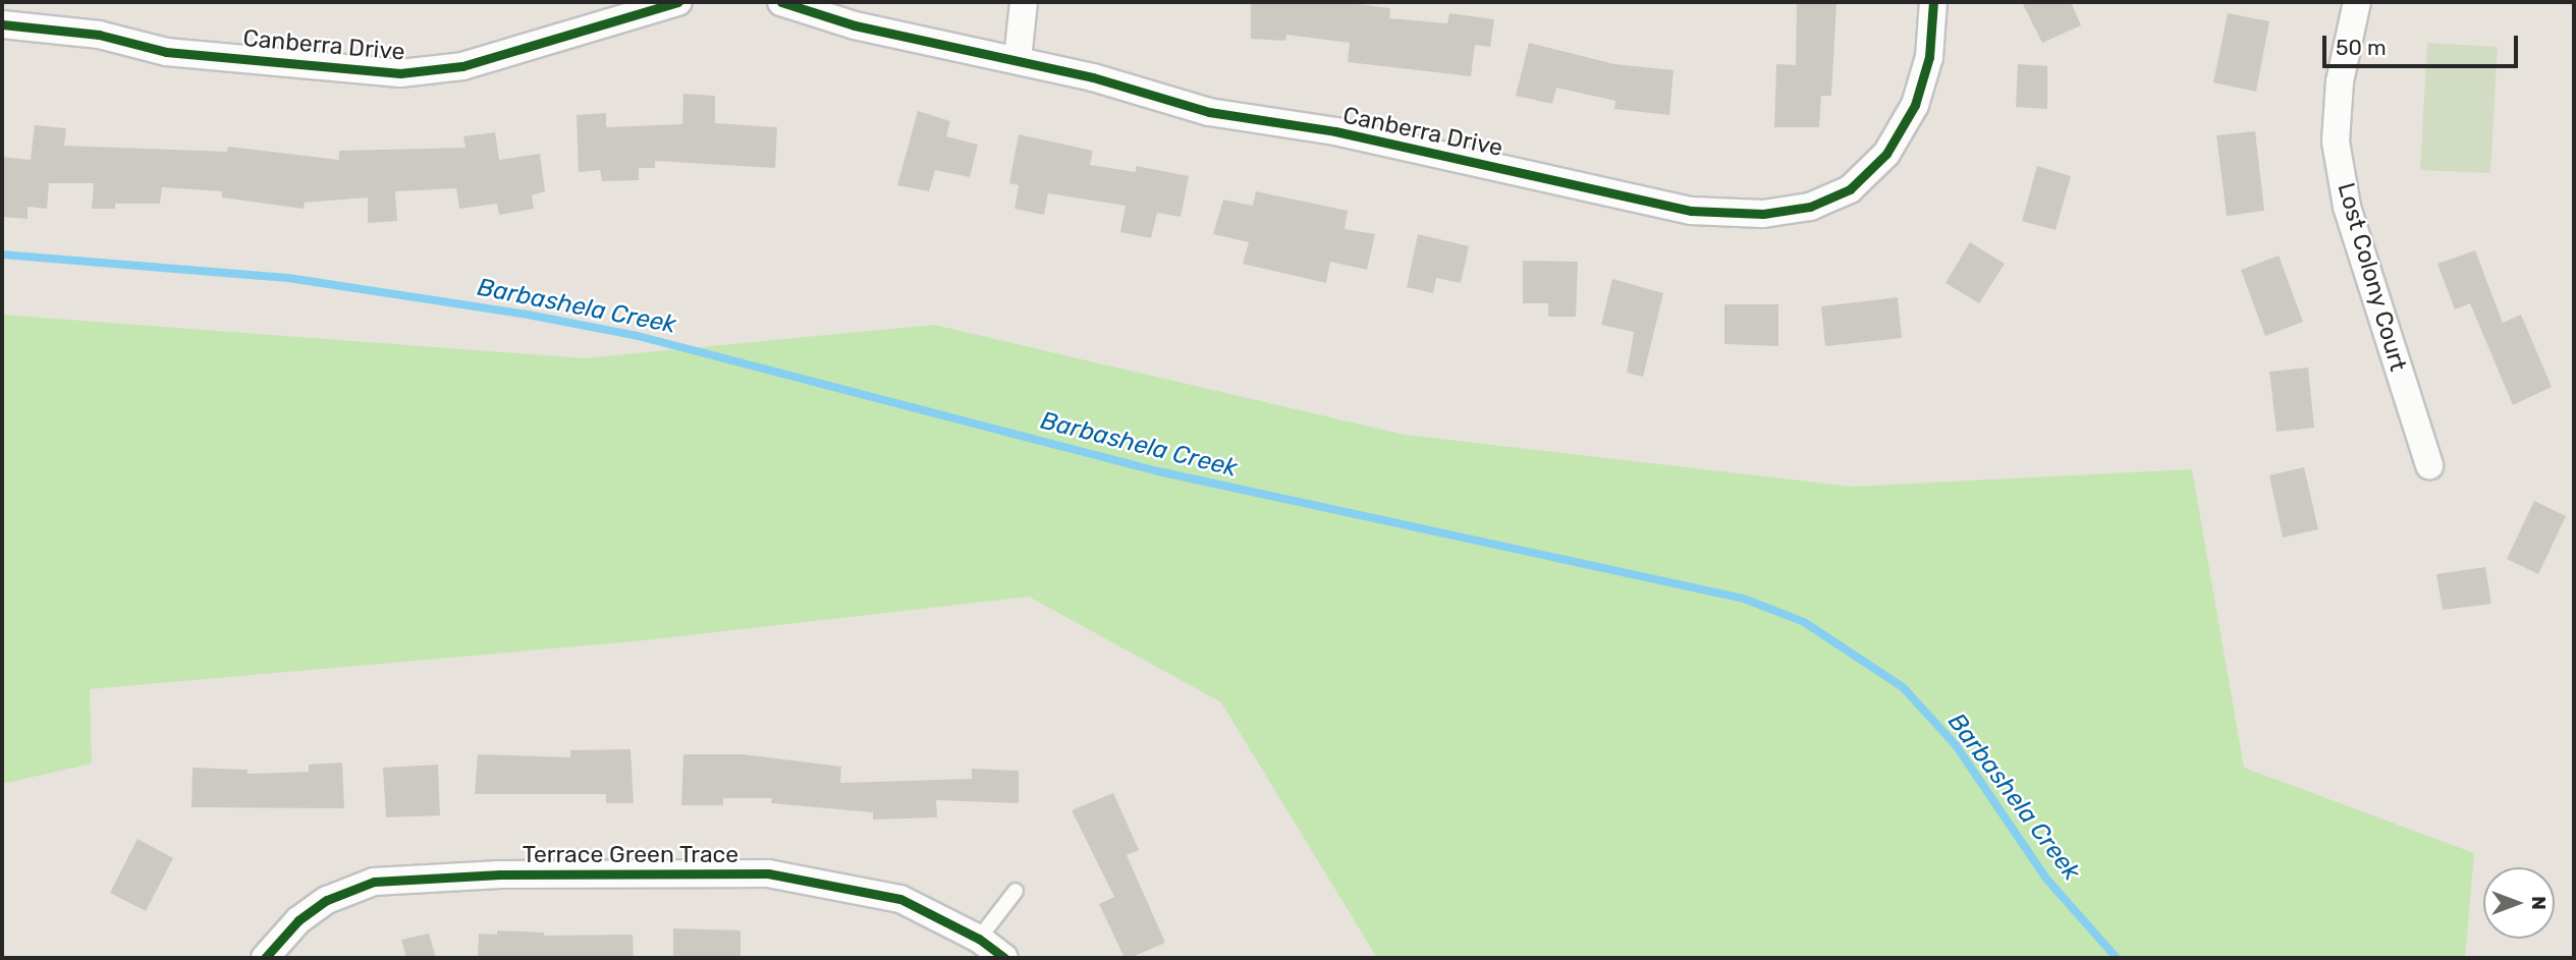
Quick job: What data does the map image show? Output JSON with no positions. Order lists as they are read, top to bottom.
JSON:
{
  "streets": {
    "street": ["Canberra Drive", "Lost Colony Court", "Terrace Green Trace"]
  },
  "water": ["Barbashela Creek"],
  "scale_bar": "50 m",
  "north": "right"
}
